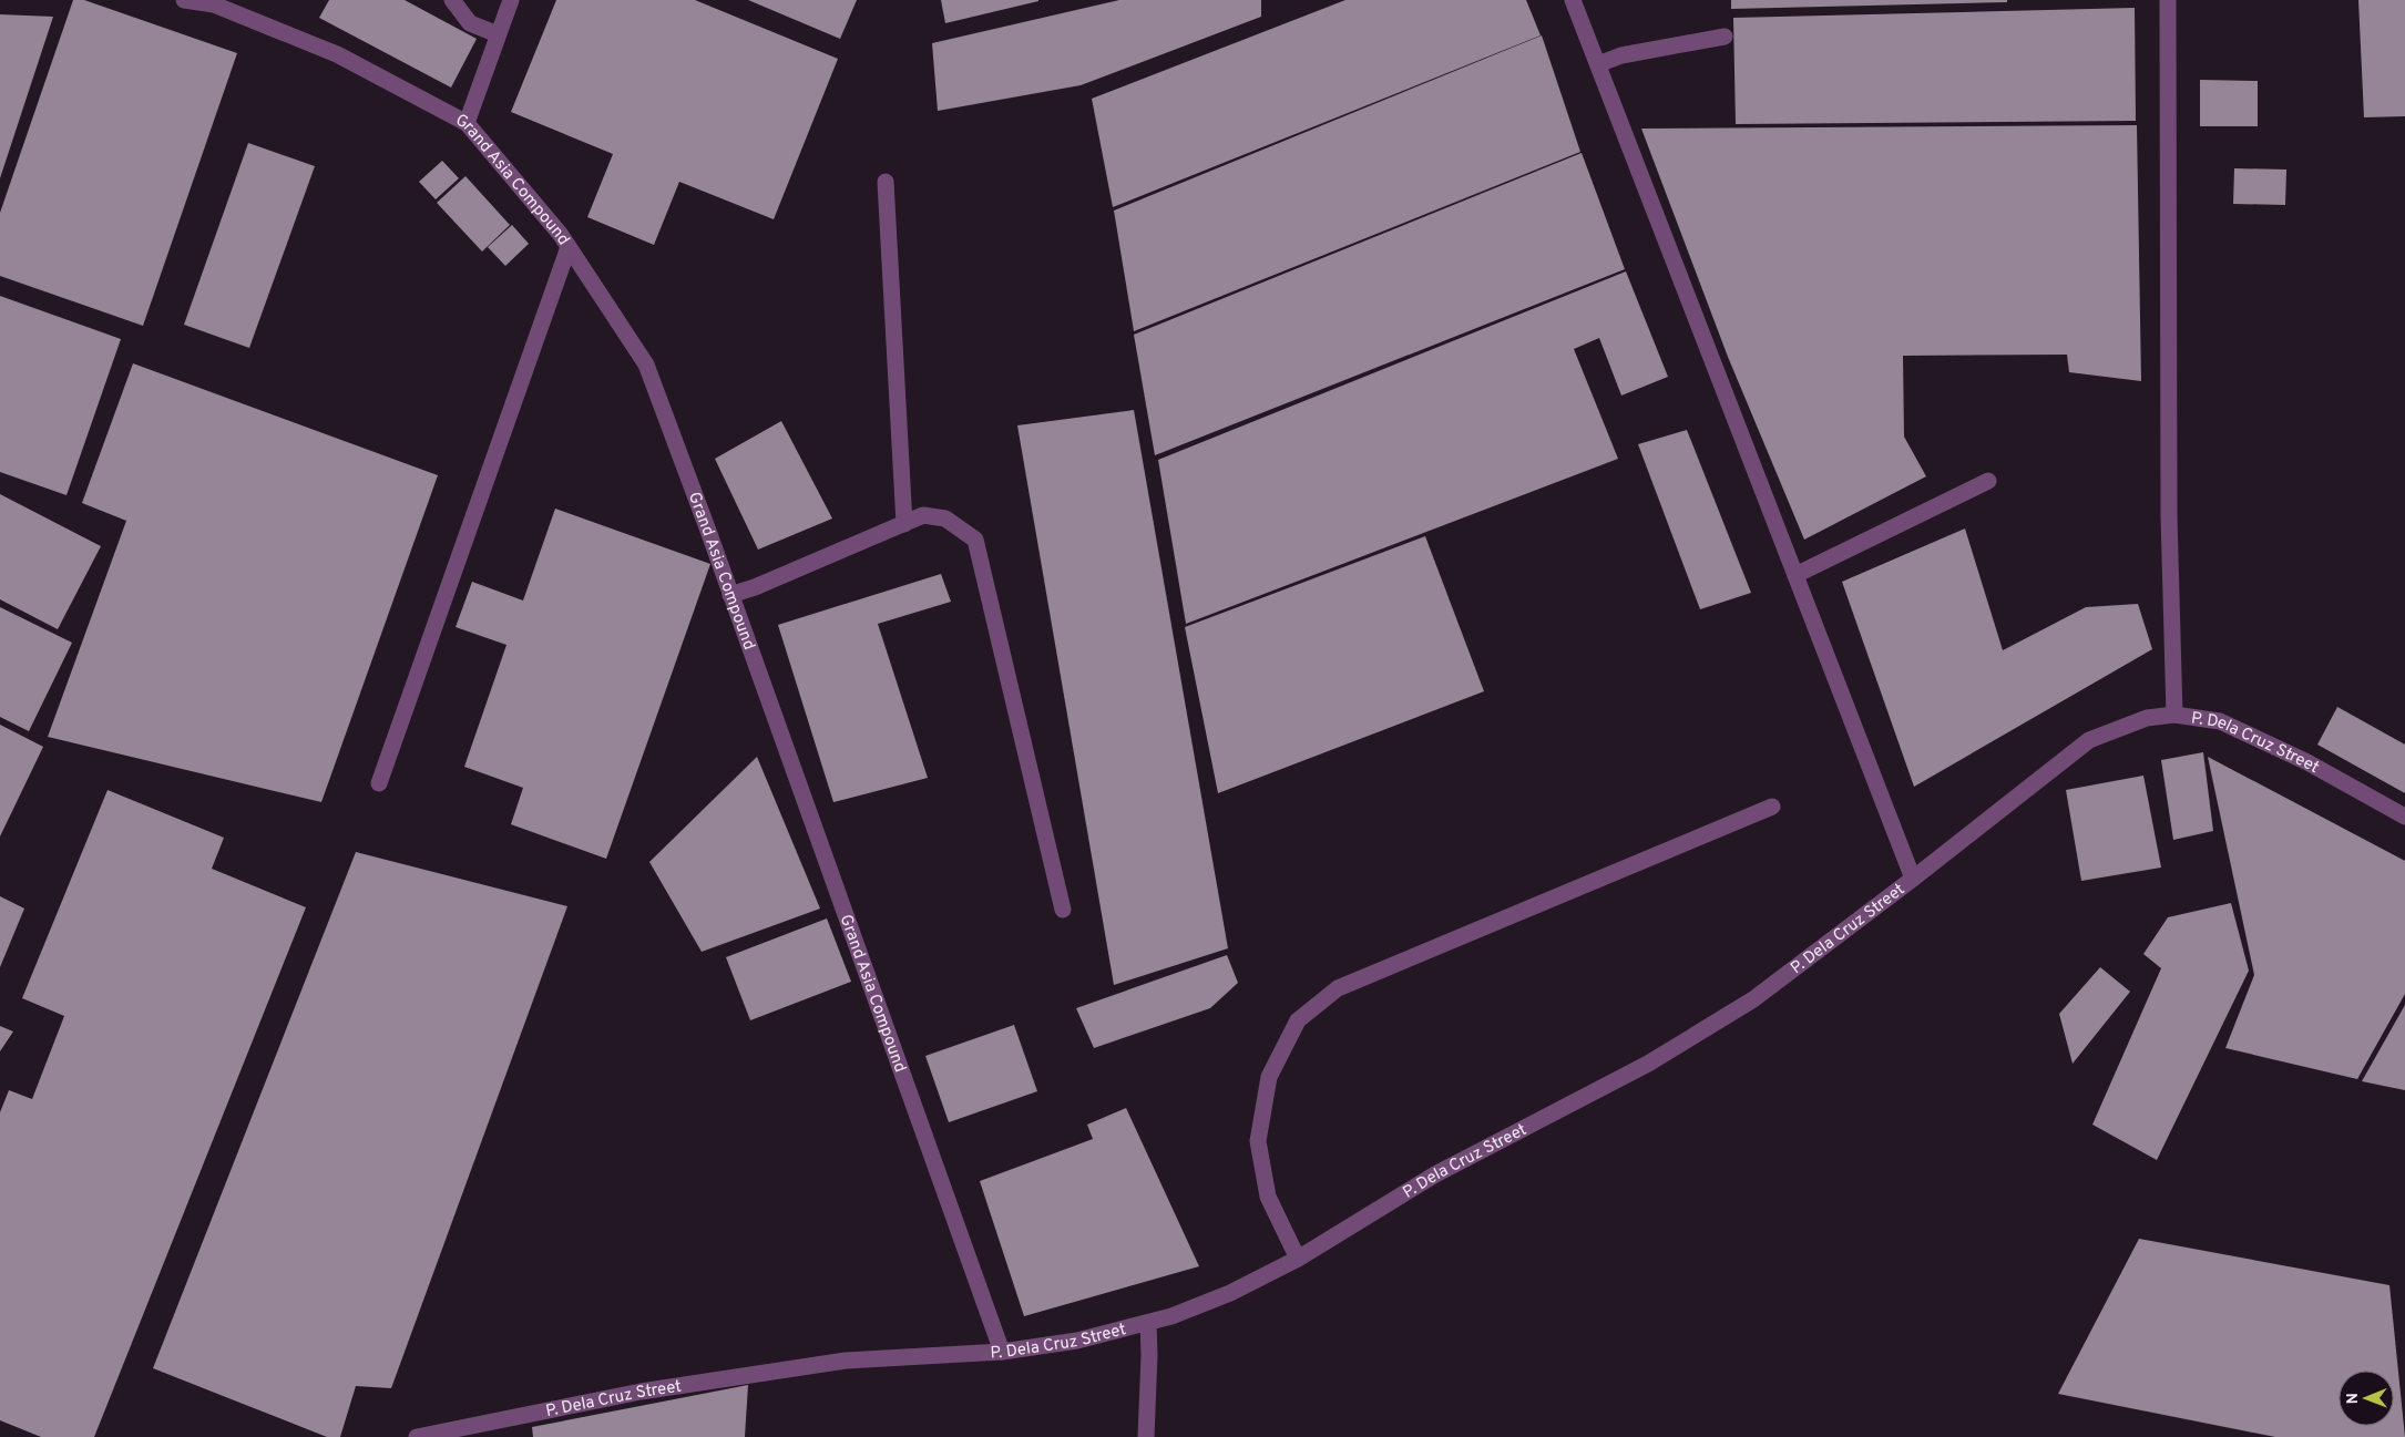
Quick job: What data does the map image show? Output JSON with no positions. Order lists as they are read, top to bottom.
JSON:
{
  "streets": {
    "street": ["Grand Asia Compound", "P. Dela Cruz Street"]
  },
  "crossings": [
    ["Grand Asia Compound", "P. Dela Cruz Street"]
  ],
  "north": "left"
}
